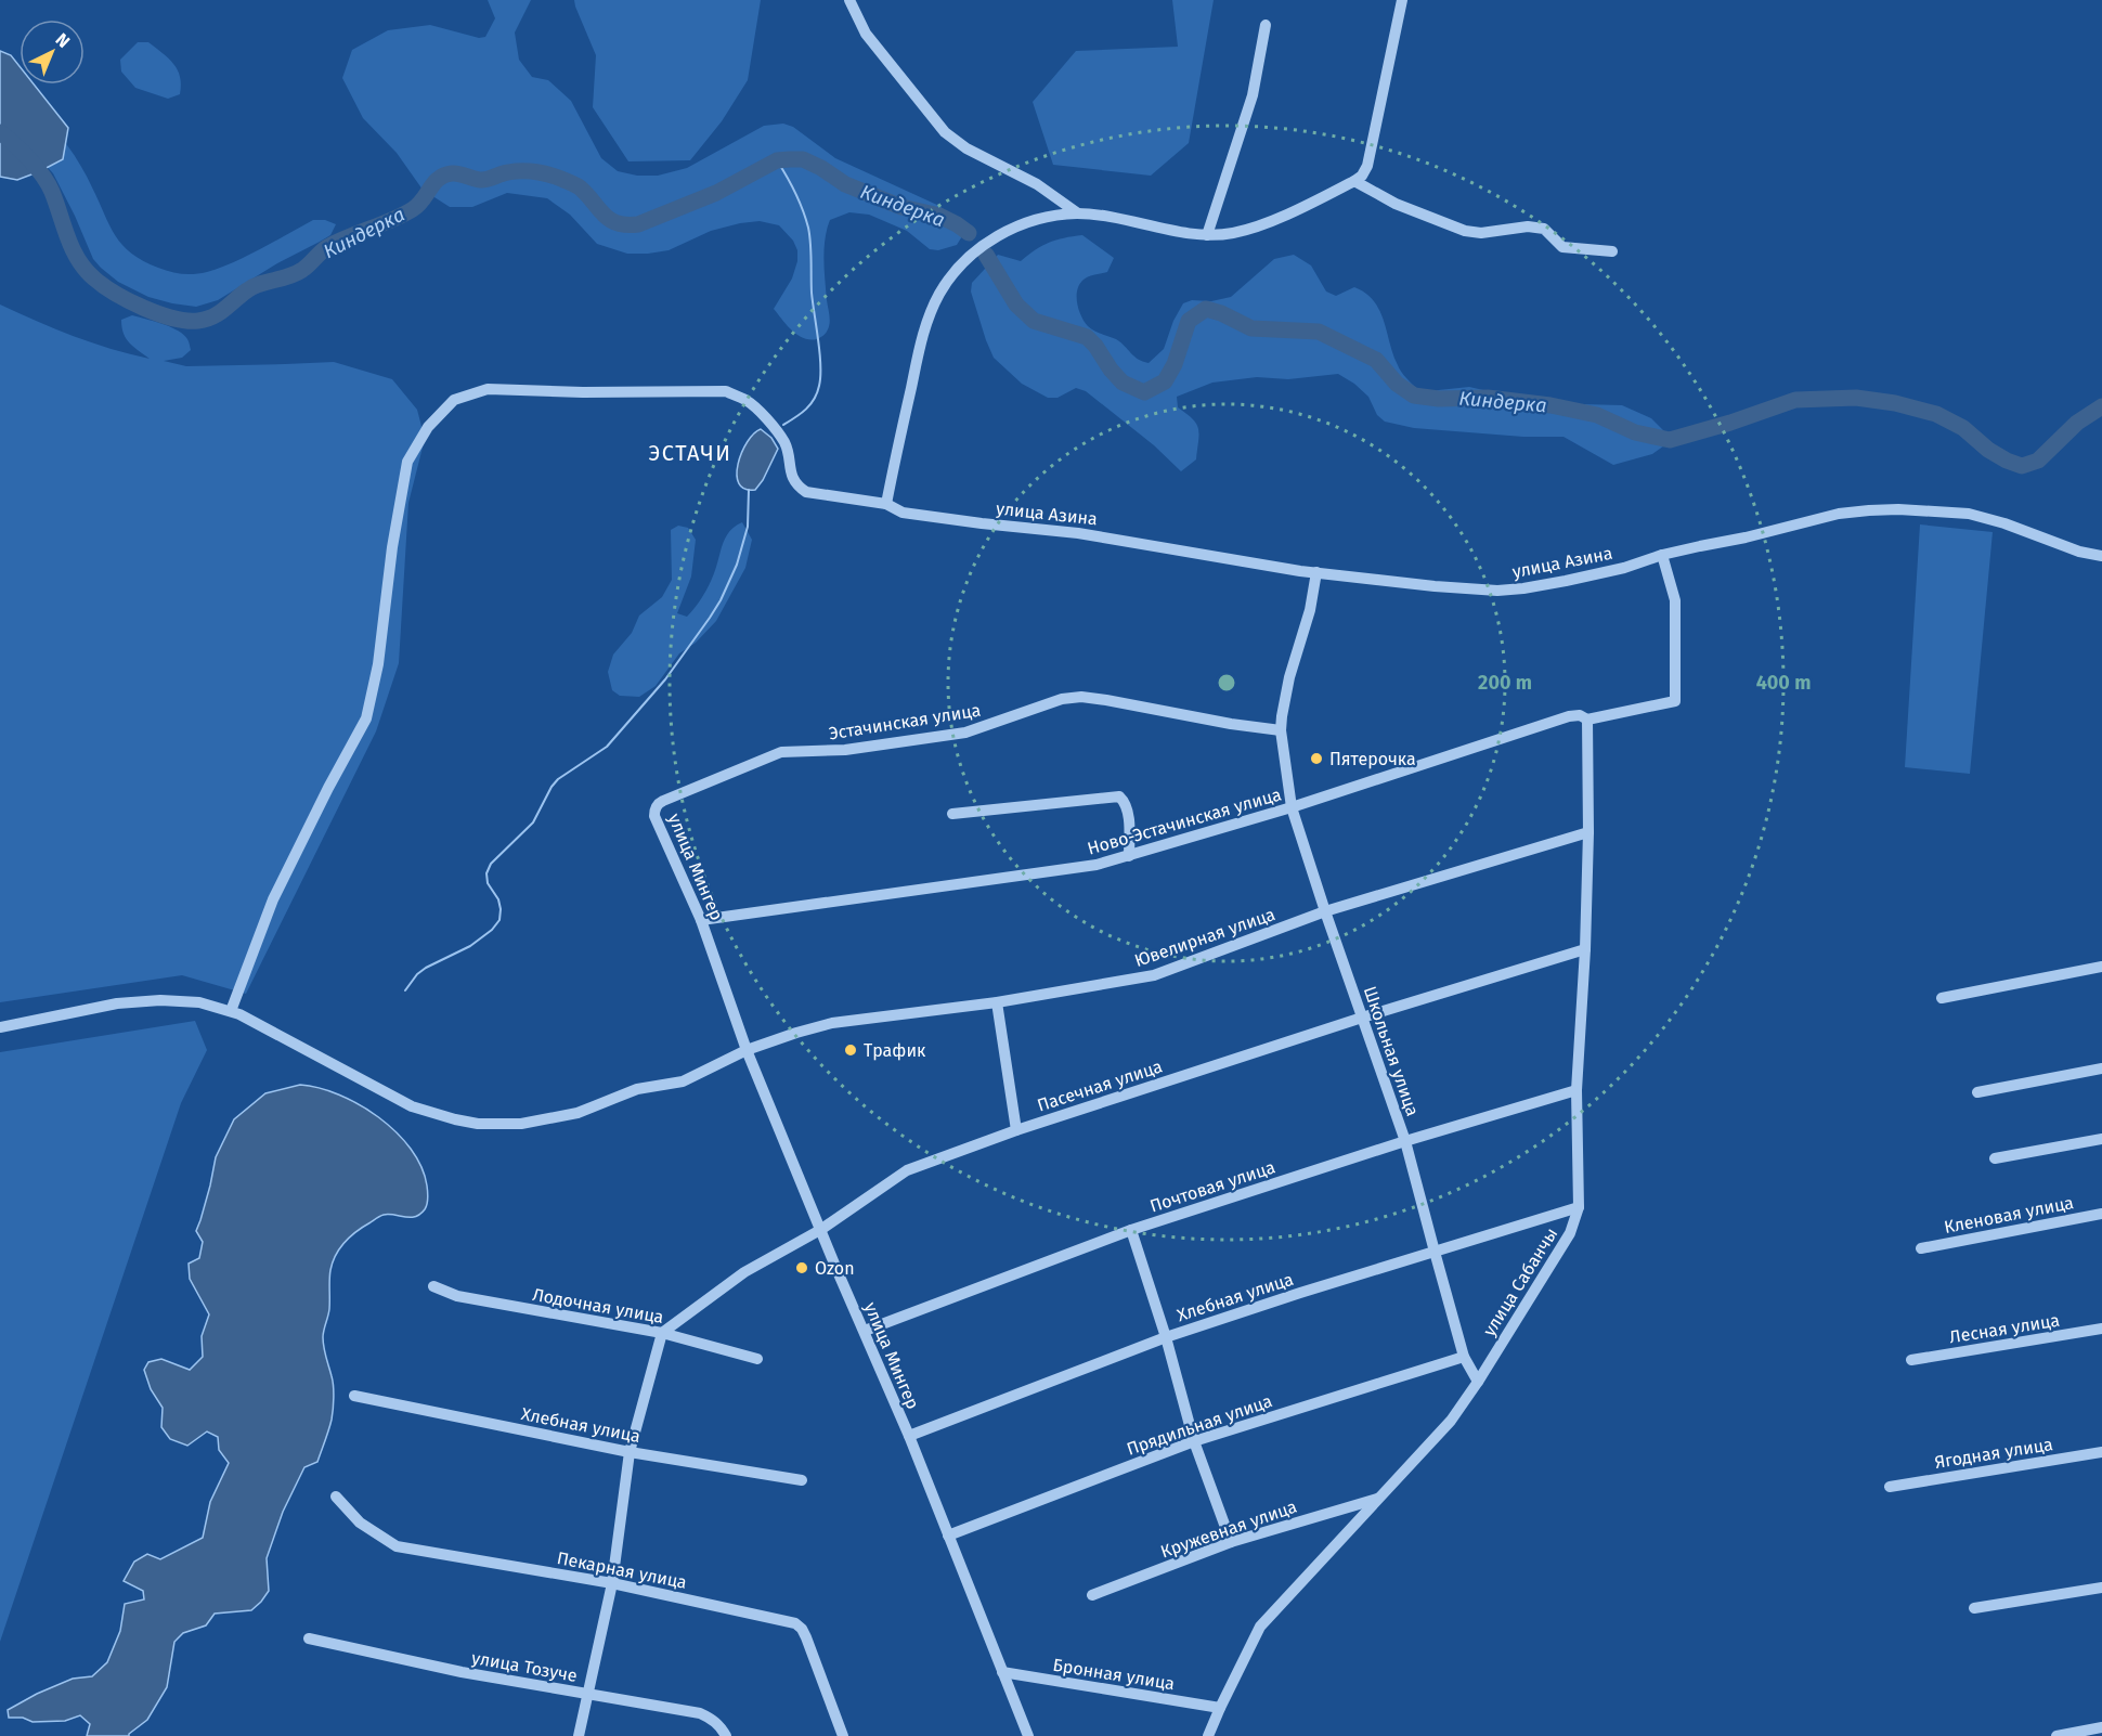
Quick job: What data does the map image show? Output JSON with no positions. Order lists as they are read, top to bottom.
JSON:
{
  "streets": {
    "street": [
      "улица Азина",
      "Эстачинская улица",
      "Ново-Эстачинская улица",
      "улица Мингер",
      "Ювелирная улица",
      "Школьная улица",
      "Пасечная улица",
      "Почтовая улица",
      "Кленовая улица",
      "улица Сабанчы",
      "Хлебная улица",
      "Лодочная улица",
      "Лесная улица",
      "Прядильная улица",
      "Ягодная улица",
      "Кружевная улица",
      "Пекарная улица",
      "улица Тозуче",
      "Бронная улица"
    ]
  },
  "crossings": [
    ["улица Азина", "Ювелирная улица"],
    ["улица Азина", "Школьная улица"],
    ["Эстачинская улица", "улица Мингер"],
    ["Эстачинская улица", "Школьная улица"],
    ["Ново-Эстачинская улица", "улица Мингер"],
    ["Ново-Эстачинская улица", "Школьная улица"],
    ["Ново-Эстачинская улица", "улица Сабанчы"],
    ["улица Мингер", "Ювелирная улица"],
    ["улица Мингер", "Пасечная улица"],
    ["улица Мингер", "Почтовая улица"],
    ["улица Мингер", "Хлебная улица"],
    ["улица Мингер", "Прядильная улица"],
    ["улица Мингер", "Бронная улица"],
    ["Ювелирная улица", "Школьная улица"],
    ["Ювелирная улица", "улица Сабанчы"],
    ["Школьная улица", "Пасечная улица"],
    ["Школьная улица", "Почтовая улица"],
    ["Школьная улица", "улица Сабанчы"],
    ["Школьная улица", "Хлебная улица"],
    ["Школьная улица", "Прядильная улица"],
    ["Пасечная улица", "улица Сабанчы"],
    ["Пасечная улица", "Лодочная улица"],
    ["Почтовая улица", "улица Сабанчы"],
    ["улица Сабанчы", "Хлебная улица"],
    ["улица Сабанчы", "Кружевная улица"],
    ["улица Сабанчы", "Бронная улица"]
  ],
  "districts": ["ЭСТАЧИ"],
  "water": ["Киндерка"],
  "places": ["Пятерочка", "Трафик", "Ozon"],
  "north": "top right",
  "rings": ["200 m", "400 m"]
}
